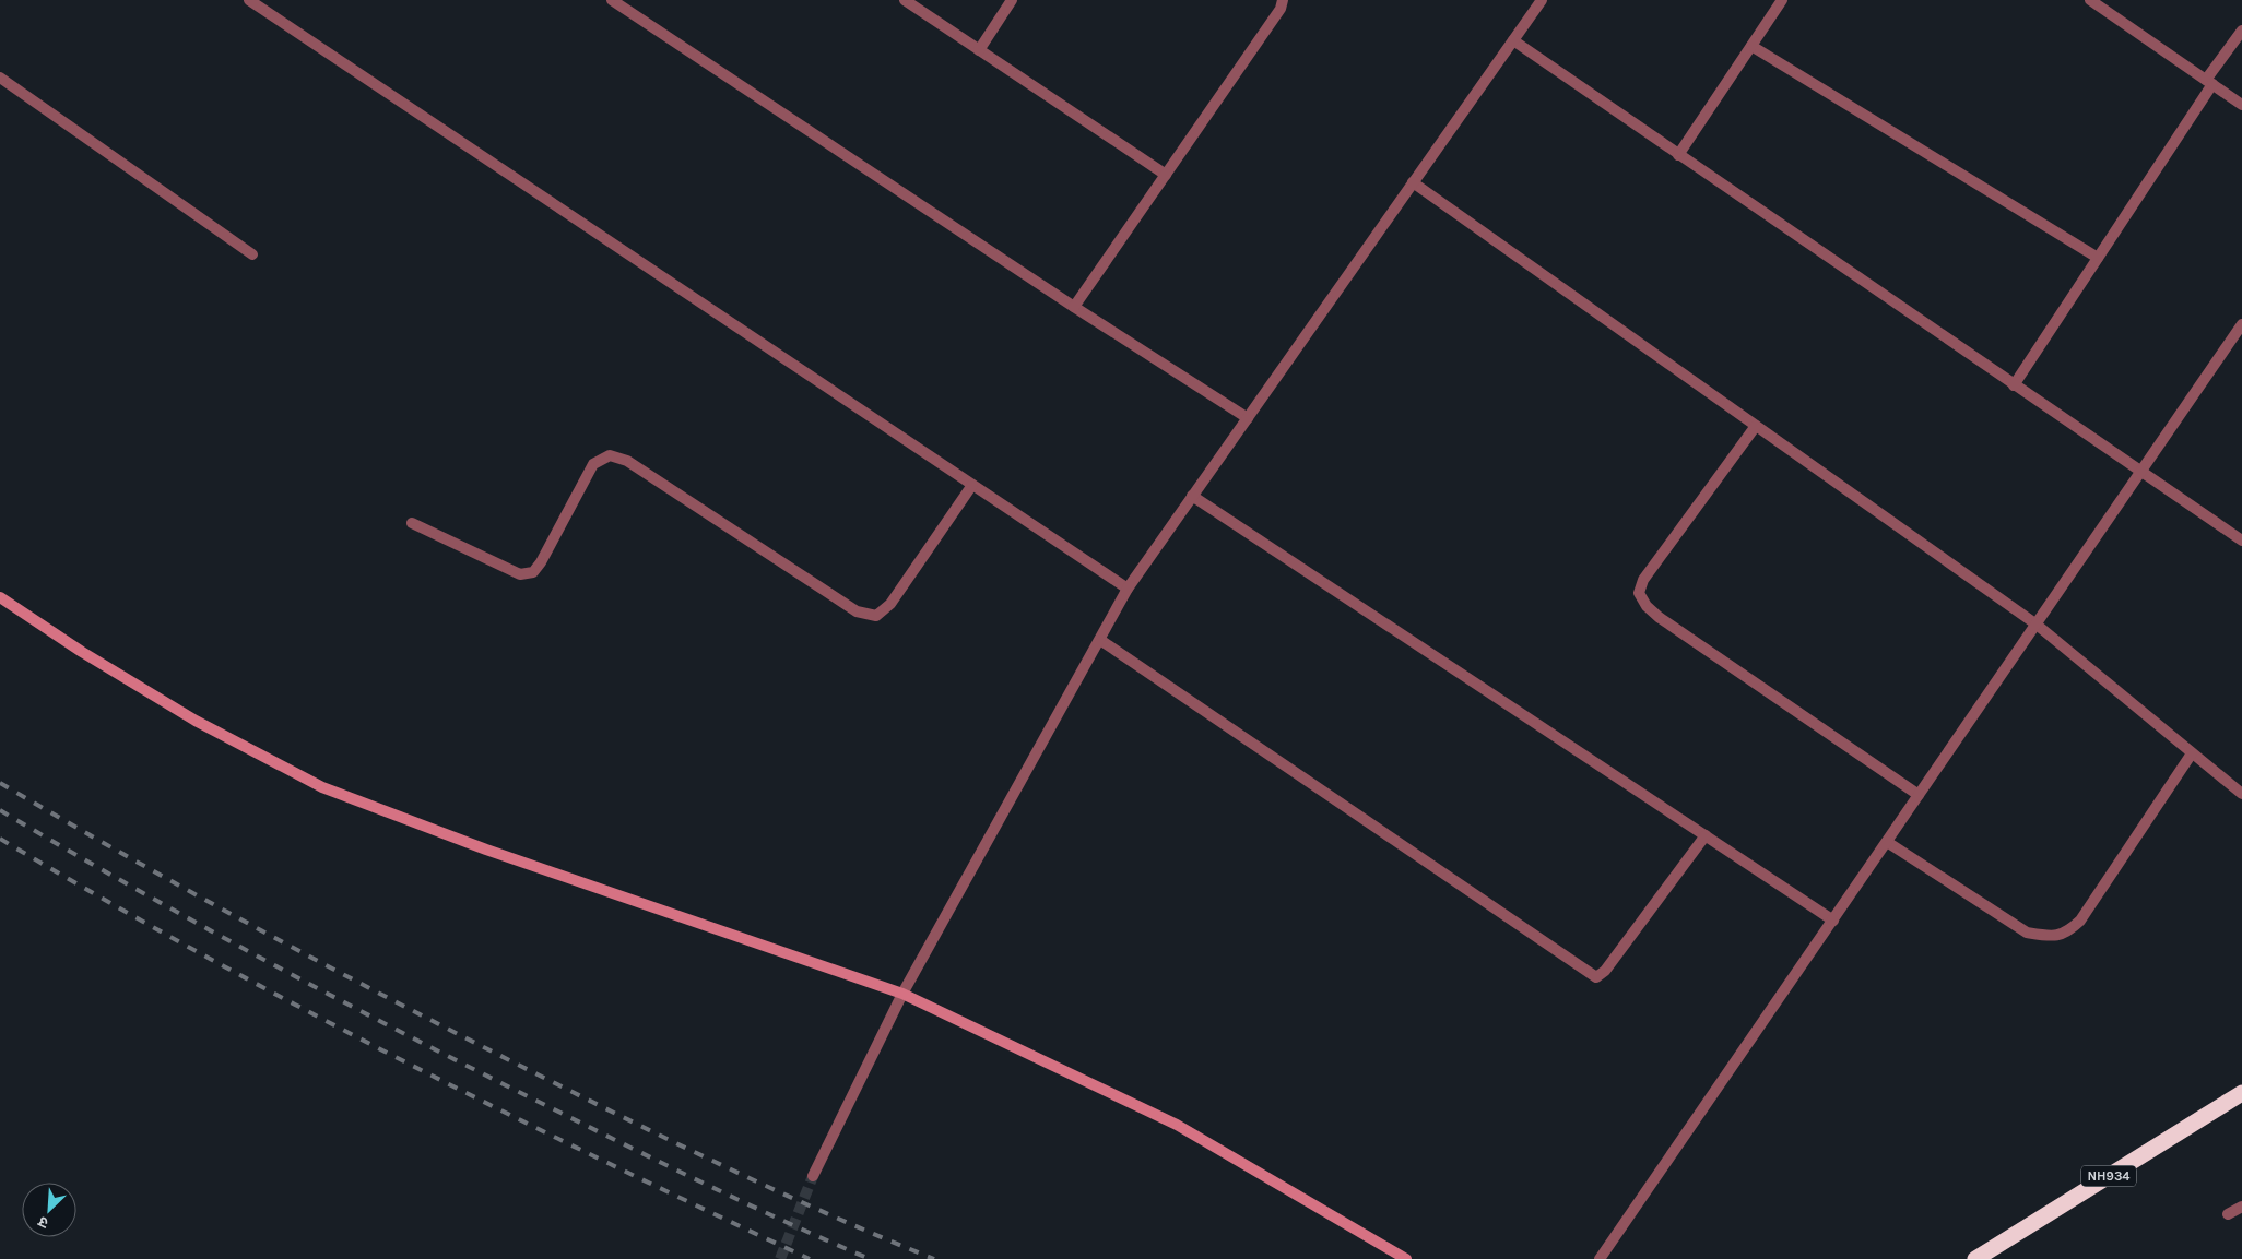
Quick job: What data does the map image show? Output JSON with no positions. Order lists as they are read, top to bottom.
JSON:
{
  "streets": {
    "highway": ["NH934"]
  },
  "north": "bottom left"
}
